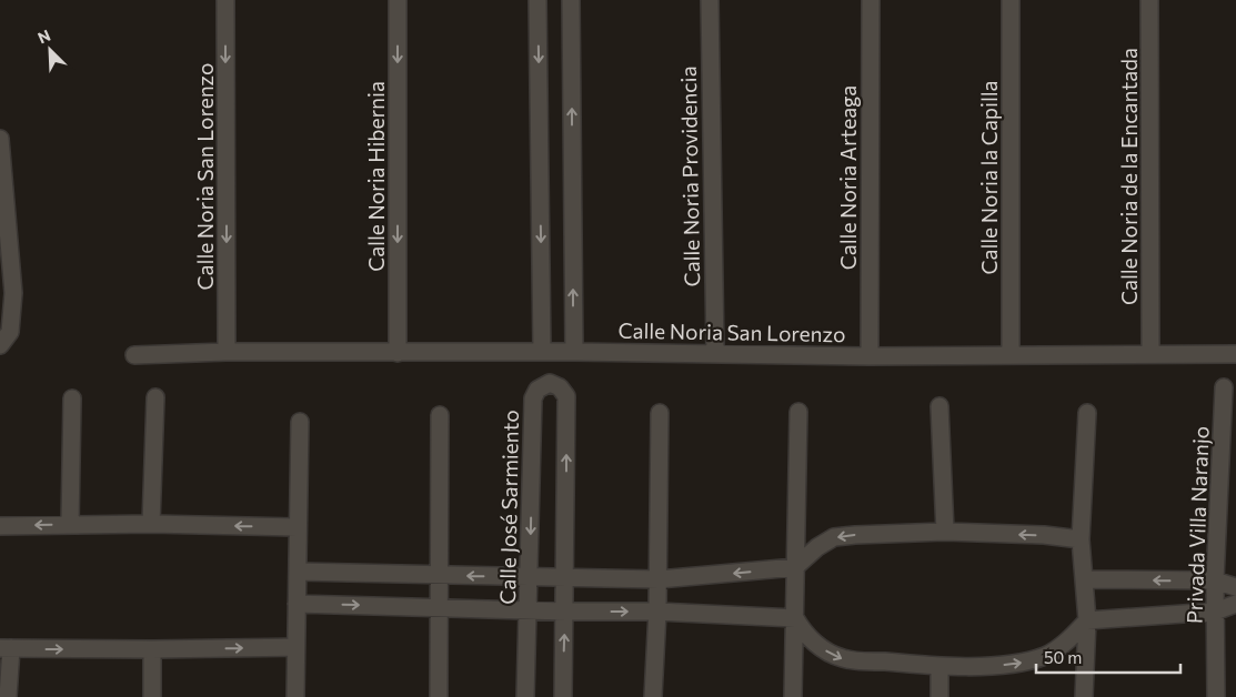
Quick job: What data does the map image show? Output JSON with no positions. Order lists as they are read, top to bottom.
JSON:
{
  "streets": {
    "street": [
      "Calle Noria San Lorenzo",
      "Calle Noria Hibernia",
      "Calle Noria Providencia",
      "Calle Noria de la Encantada",
      "Calle Noria Arteaga",
      "Calle Noria la Capilla",
      "Calle José Sarmiento",
      "Privada Villa Naranjo"
    ]
  },
  "crossings": [
    ["Calle Noria San Lorenzo", "Calle Noria Hibernia"],
    ["Calle Noria San Lorenzo", "Calle Noria Providencia"],
    ["Calle Noria San Lorenzo", "Calle Noria de la Encantada"],
    ["Calle Noria San Lorenzo", "Calle Noria Arteaga"],
    ["Calle Noria San Lorenzo", "Calle Noria la Capilla"]
  ],
  "scale_bar": "50 m",
  "north": "top left"
}
